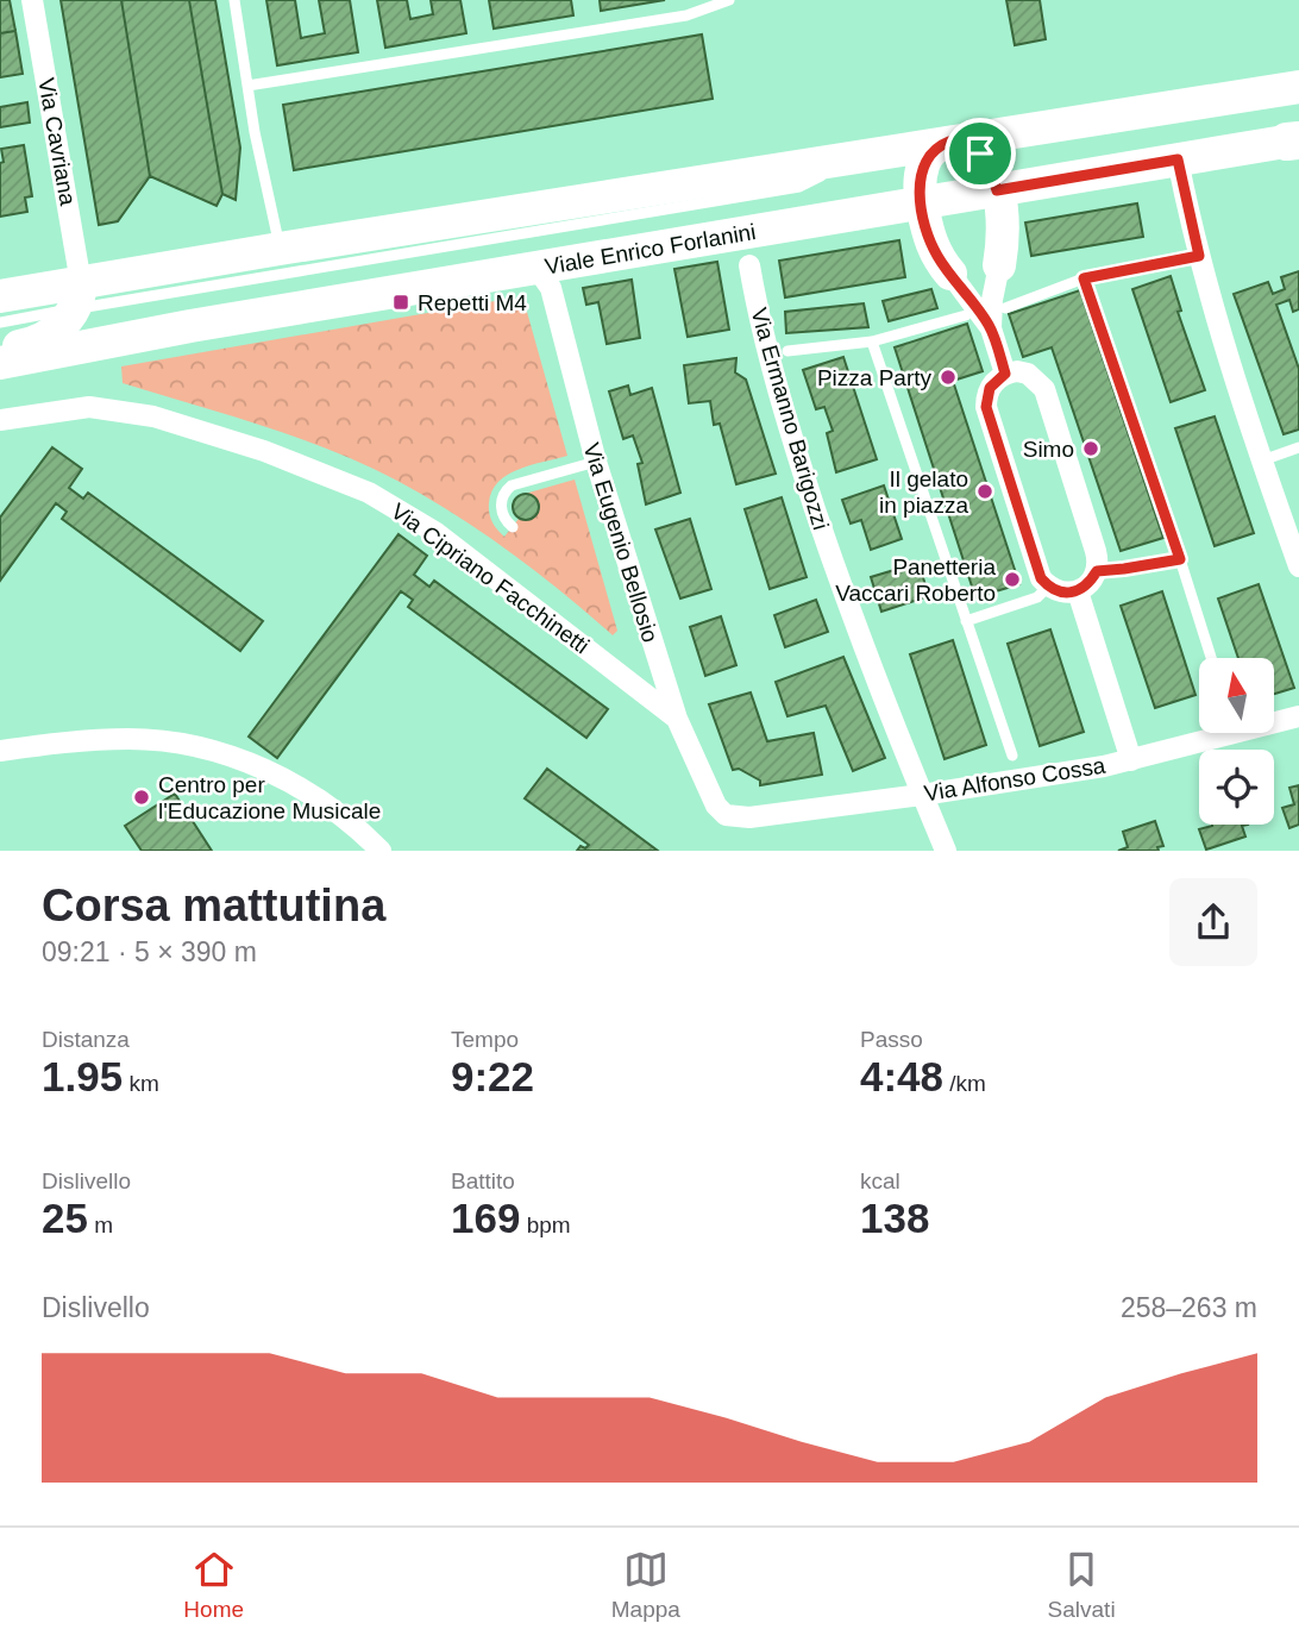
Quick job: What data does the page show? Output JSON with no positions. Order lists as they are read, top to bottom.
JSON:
{
  "streets": {
    "main road": ["Viale Enrico Forlanini"],
    "street": [
      "Via Cavriana",
      "Via Ermanno Barigozzi",
      "Via Eugenio Bellosio",
      "Via Cipriano Facchinetti",
      "Via Alfonso Cossa"
    ]
  },
  "crossings": [
    ["Via Cavriana", "Viale Enrico Forlanini"],
    ["Viale Enrico Forlanini", "Via Eugenio Bellosio"],
    ["Via Ermanno Barigozzi", "Via Alfonso Cossa"],
    ["Via Eugenio Bellosio", "Via Cipriano Facchinetti"],
    ["Via Eugenio Bellosio", "Via Alfonso Cossa"]
  ],
  "places": {
    "transit": ["Repetti M4"],
    "other": [
      "Pizza Party",
      "Simo",
      "Il gelato in piazza",
      "Panetteria Vaccari Roberto",
      "Centro per l'Educazione Musicale"
    ]
  },
  "north": "top",
  "page": {
    "heading": ["Corsa mattutina", "09:21 · 5 × 390 m"],
    "stats": [
      ["Distanza", "1.95 km"],
      ["Tempo", "9:22"],
      ["Passo", "4:48 /km"],
      ["Dislivello", "25 m"],
      ["Battito", "169 bpm"],
      ["kcal", "138"]
    ],
    "chart": ["Dislivello", "258–263 m"],
    "tabs": ["Home", "Mappa", "Salvati"]
  }
}
